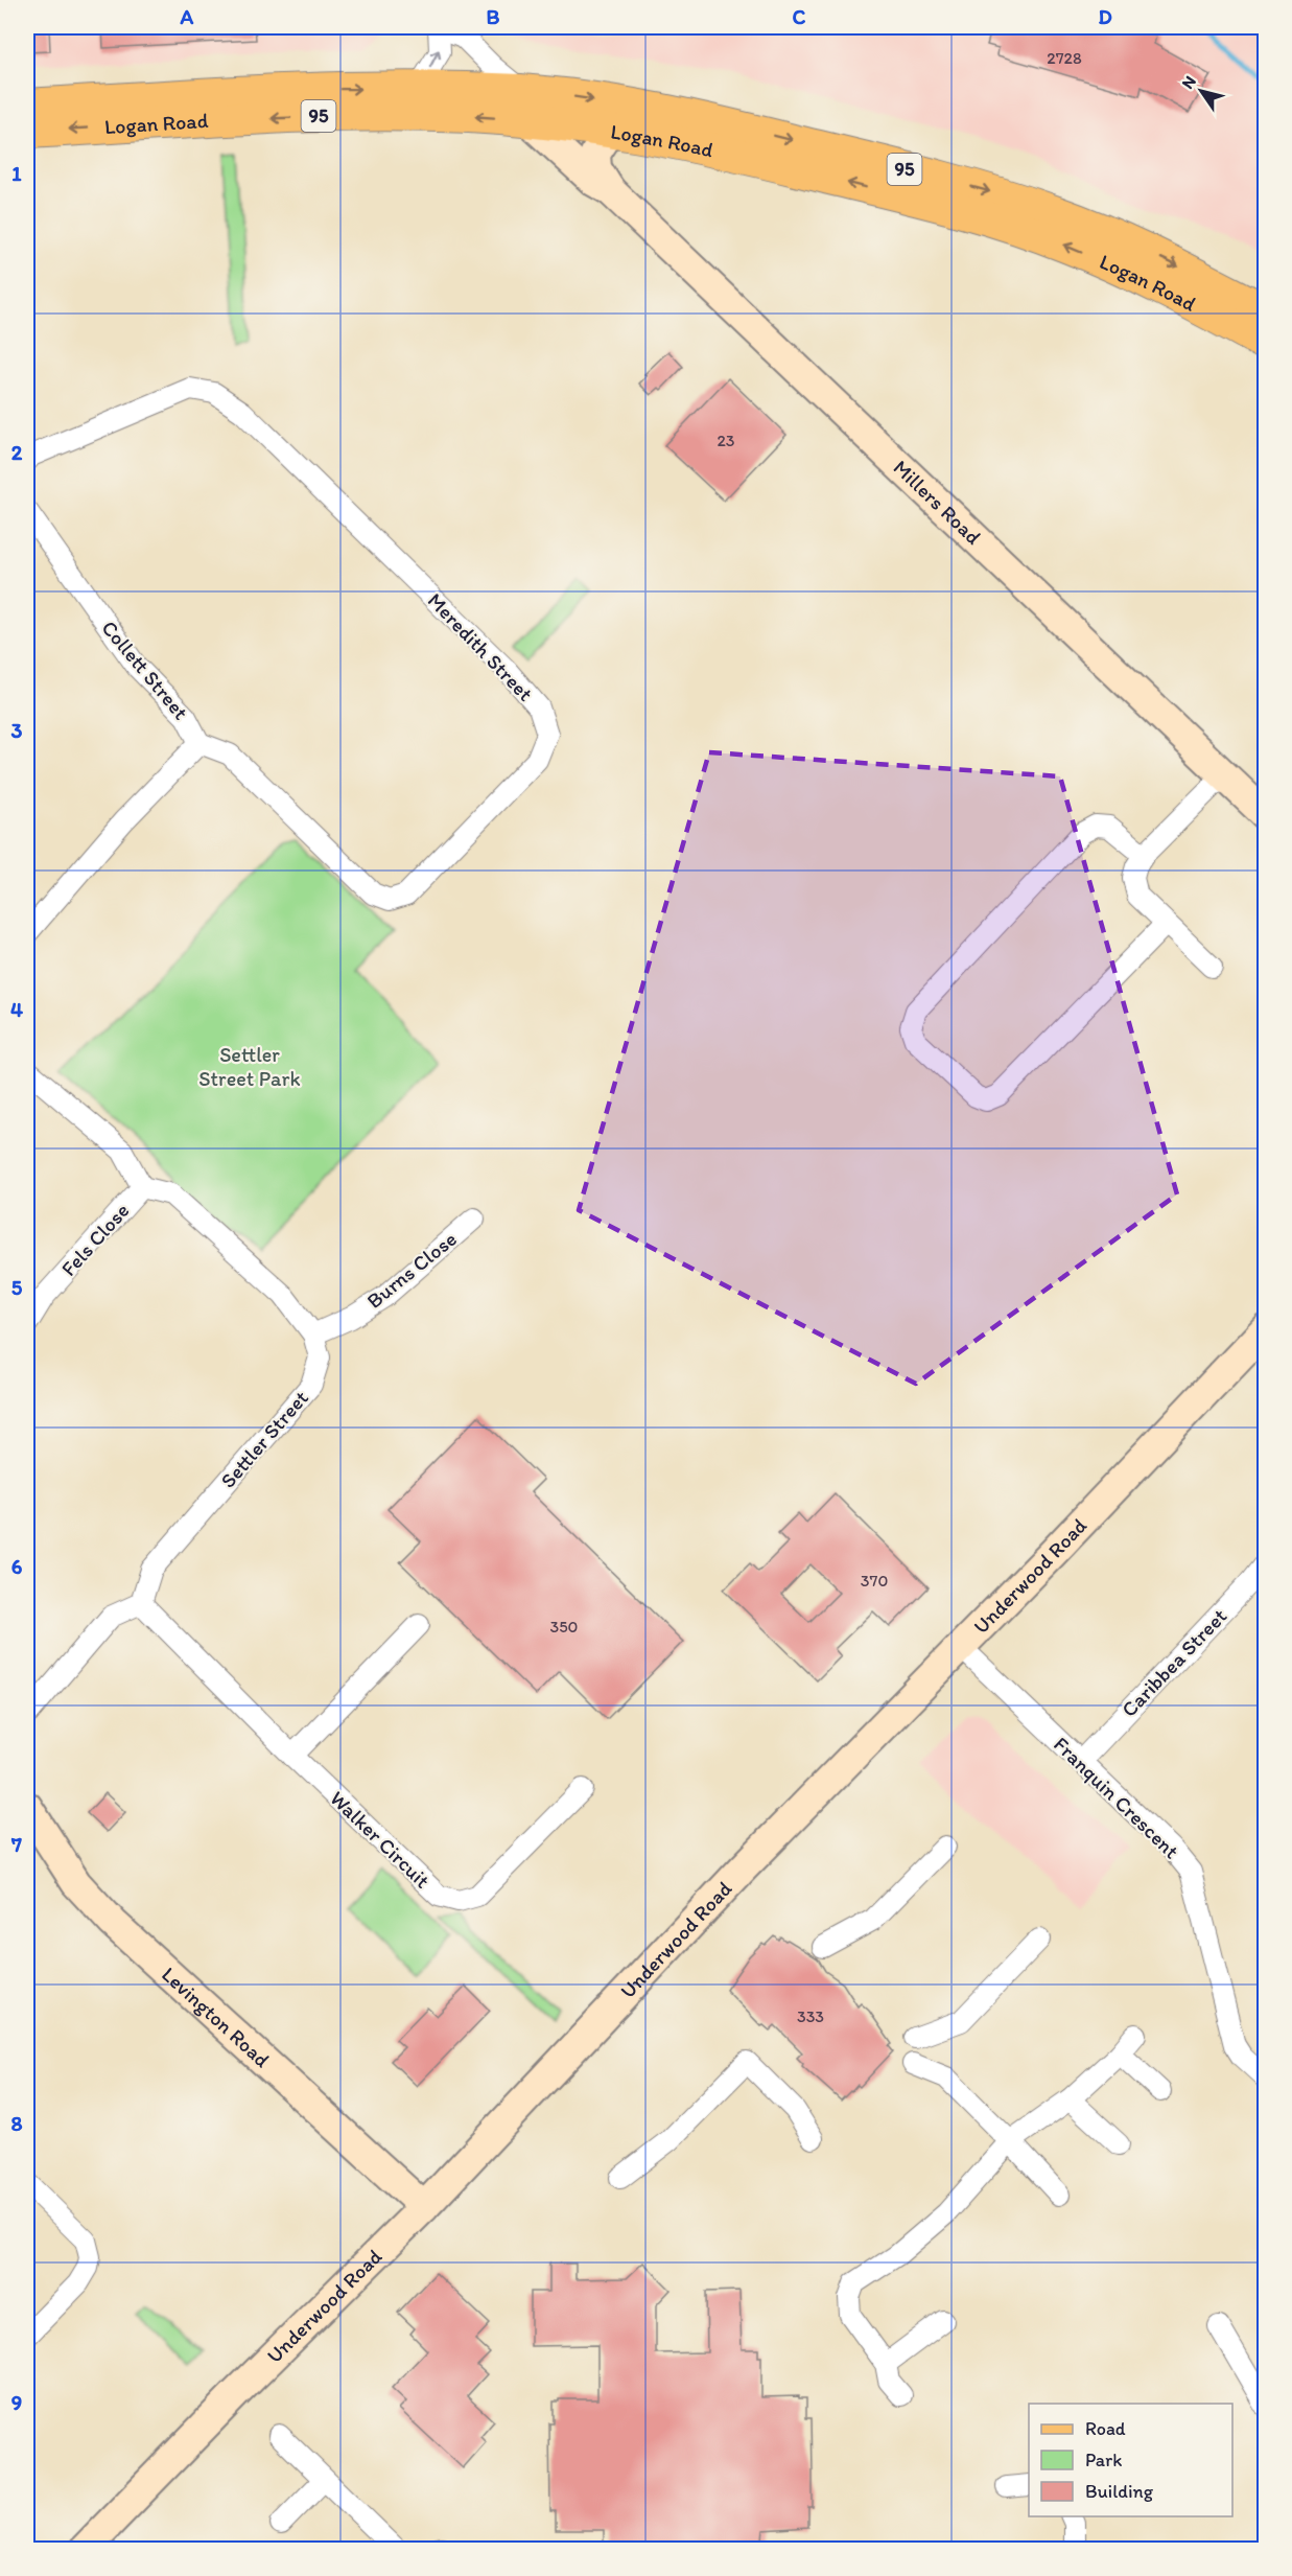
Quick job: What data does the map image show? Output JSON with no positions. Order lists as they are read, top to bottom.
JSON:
{
  "streets": {
    "main road": [
      "95",
      "Logan Road",
      "Millers Road",
      "Underwood Road",
      "Levington Road"
    ],
    "street": [
      "Meredith Street",
      "Collett Street",
      "Fels Close",
      "Burns Close",
      "Settler Street",
      "Caribbea Street",
      "Franquin Crescent",
      "Walker Circuit"
    ]
  },
  "crossings": [
    ["Logan Road", "Millers Road"],
    ["Meredith Street", "Collett Street"],
    ["Fels Close", "Settler Street"],
    ["Burns Close", "Settler Street"],
    ["Settler Street", "Walker Circuit"],
    ["Underwood Road", "Franquin Crescent"],
    ["Underwood Road", "Levington Road"],
    ["Caribbea Street", "Franquin Crescent"]
  ],
  "parks": ["Settler Street Park"],
  "house_numbers": [
    "2728",
    "23",
    "370",
    "350",
    "333"
  ],
  "legend": ["Road", "Park", "Building"],
  "north": "top left",
  "grid": {
    "columns": [
      "A",
      "B",
      "C",
      "D"
    ],
    "rows": [
      "1",
      "2",
      "3",
      "4",
      "5",
      "6",
      "7",
      "8",
      "9"
    ]
  }
}
